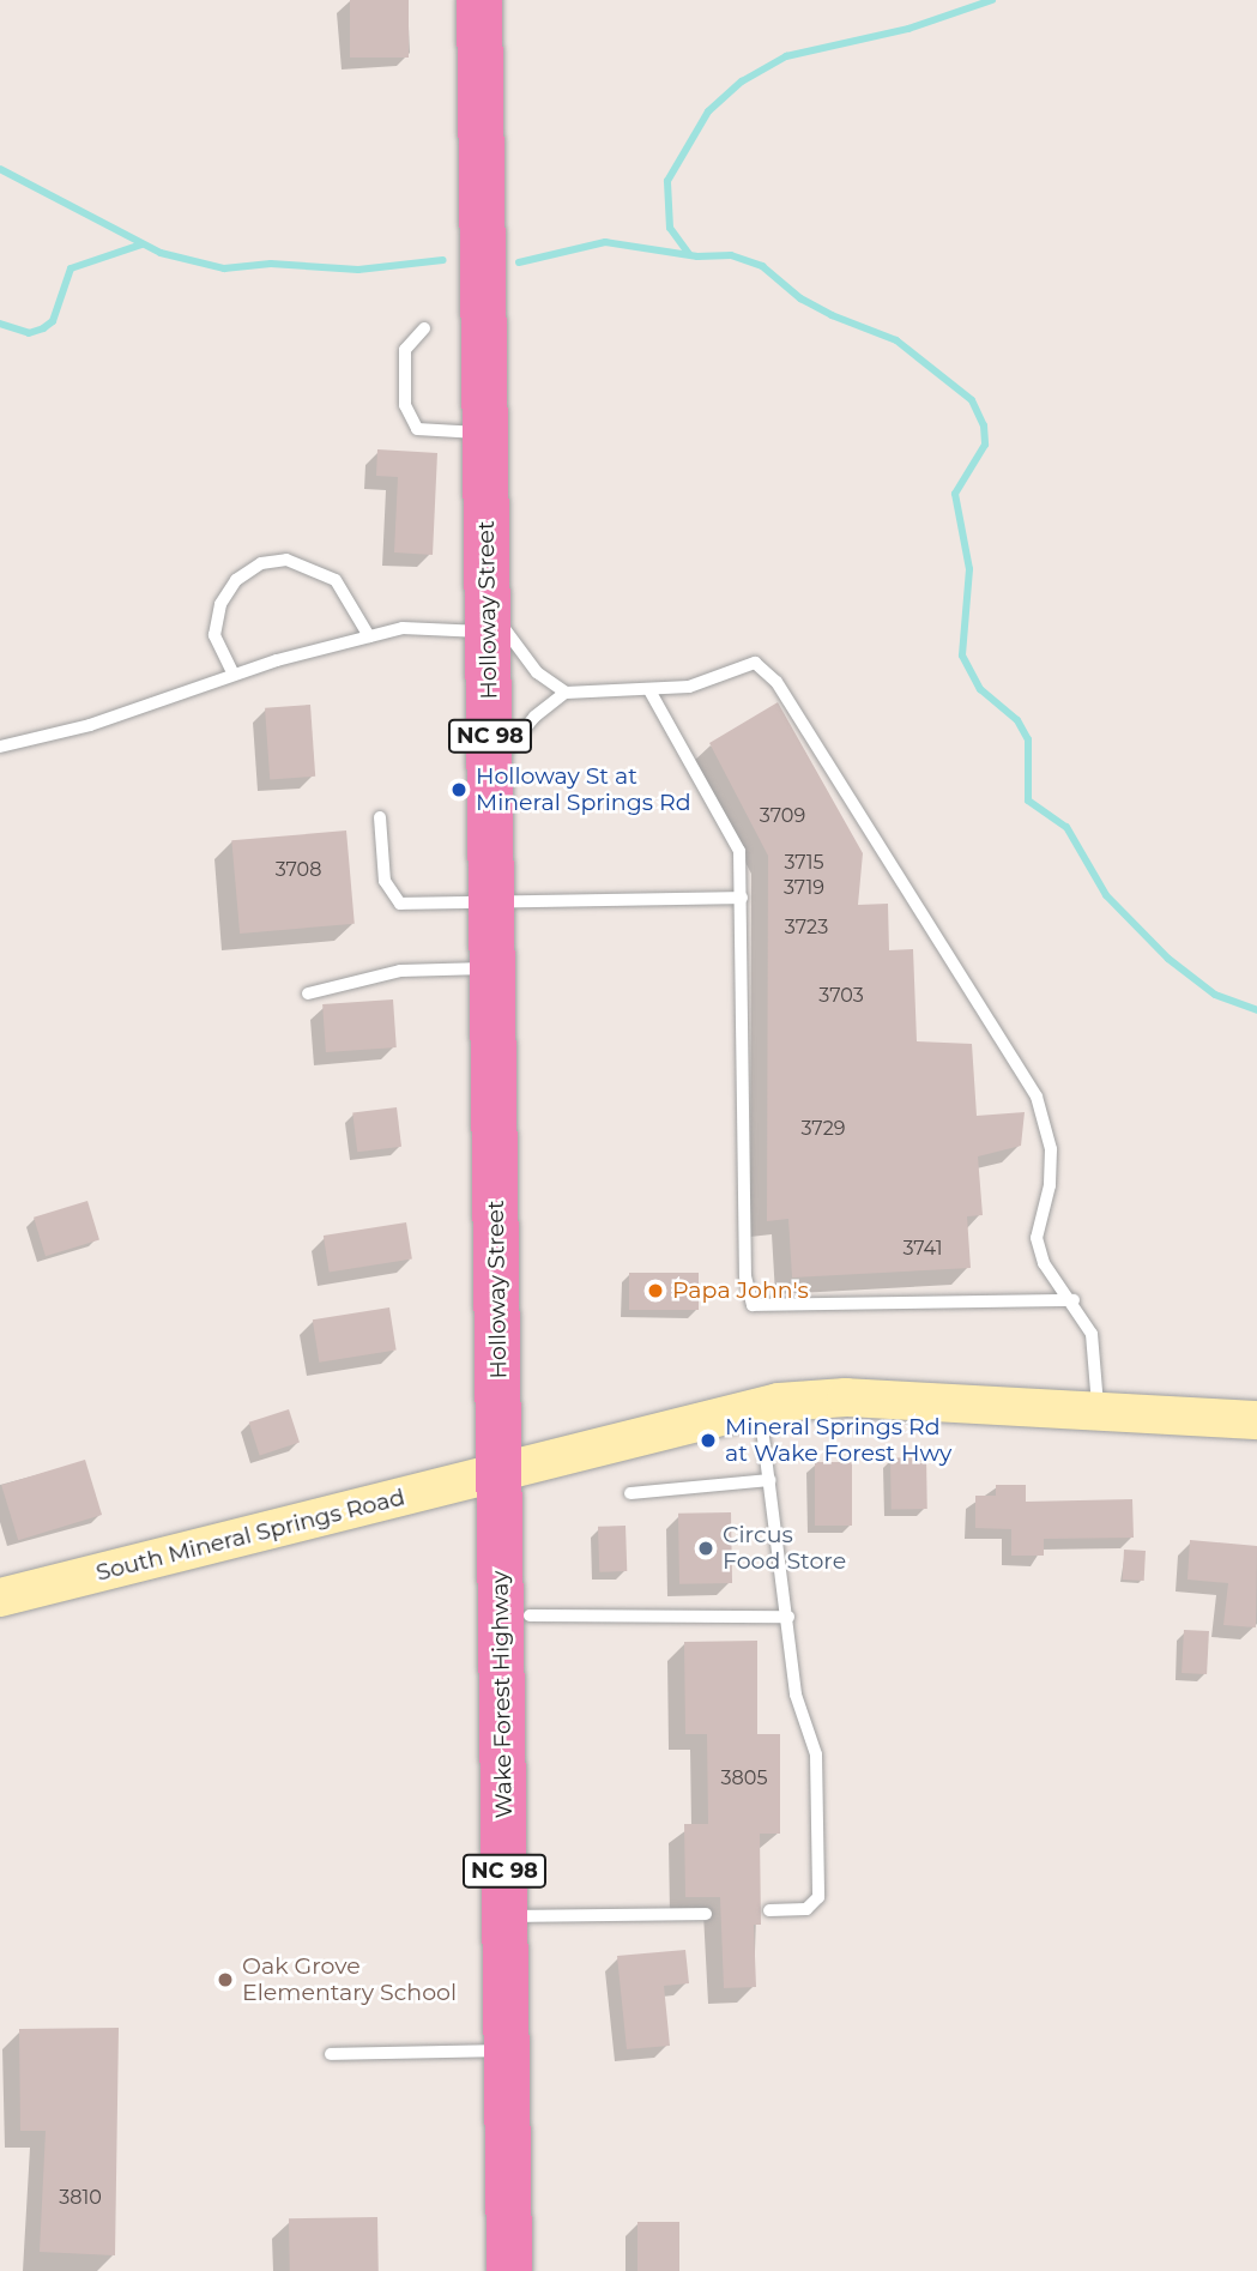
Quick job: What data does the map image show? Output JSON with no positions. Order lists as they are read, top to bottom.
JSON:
{
  "streets": {
    "highway": ["Holloway Street", "NC 98", "Wake Forest Highway"],
    "street": ["South Mineral Springs Road"]
  },
  "crossings": [
    ["Holloway Street", "South Mineral Springs Road"],
    ["Holloway Street", "Wake Forest Highway"],
    ["South Mineral Springs Road", "Wake Forest Highway"]
  ],
  "places": [
    "Holloway St at Mineral Springs Rd",
    "Papa John's",
    "Mineral Springs Rd at Wake Forest Hwy",
    "Circus Food Store",
    "Oak Grove Elementary School"
  ],
  "house_numbers": [
    "3709",
    "3715",
    "3708",
    "3719",
    "3723",
    "3703",
    "3729",
    "3741",
    "3805",
    "3810"
  ]
}
